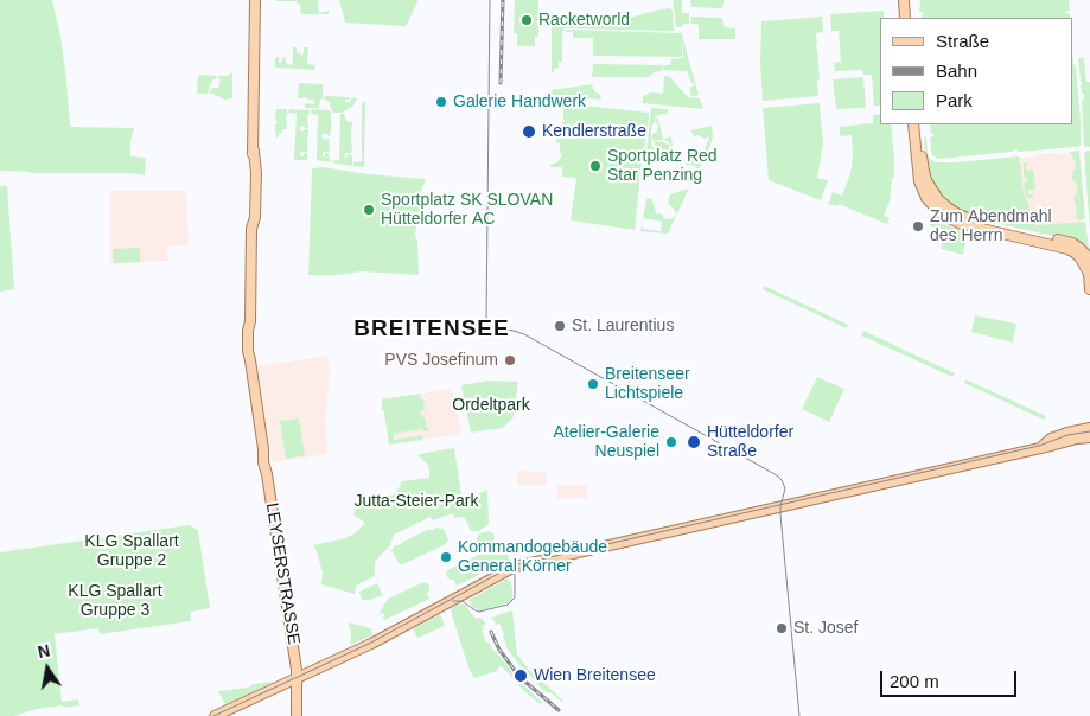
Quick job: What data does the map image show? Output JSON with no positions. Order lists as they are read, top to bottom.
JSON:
{
  "streets": {
    "main road": ["LEYSERSTRASSE"]
  },
  "districts": ["BREITENSEE"],
  "parks": [
    "Ordeltpark",
    "Jutta-Steier-Park",
    "KLG Spallart Gruppe 2",
    "KLG Spallart Gruppe 3"
  ],
  "places": [
    "Racketworld",
    "Galerie Handwerk",
    "Kendlerstraße",
    "Sportplatz Red Star Penzing",
    "Sportplatz SK SLOVAN Hütteldorfer AC",
    "Zum Abendmahl des Herrn",
    "St. Laurentius",
    "PVS Josefinum",
    "Breitenseer Lichtspiele",
    "Atelier-Galerie Neuspiel",
    "Hütteldorfer Straße",
    "Kommandogebäude General Körner",
    "St. Josef",
    "Wien Breitensee"
  ],
  "legend": ["Straße", "Bahn", "Park"],
  "scale_bar": "200 m",
  "north": "top"
}
